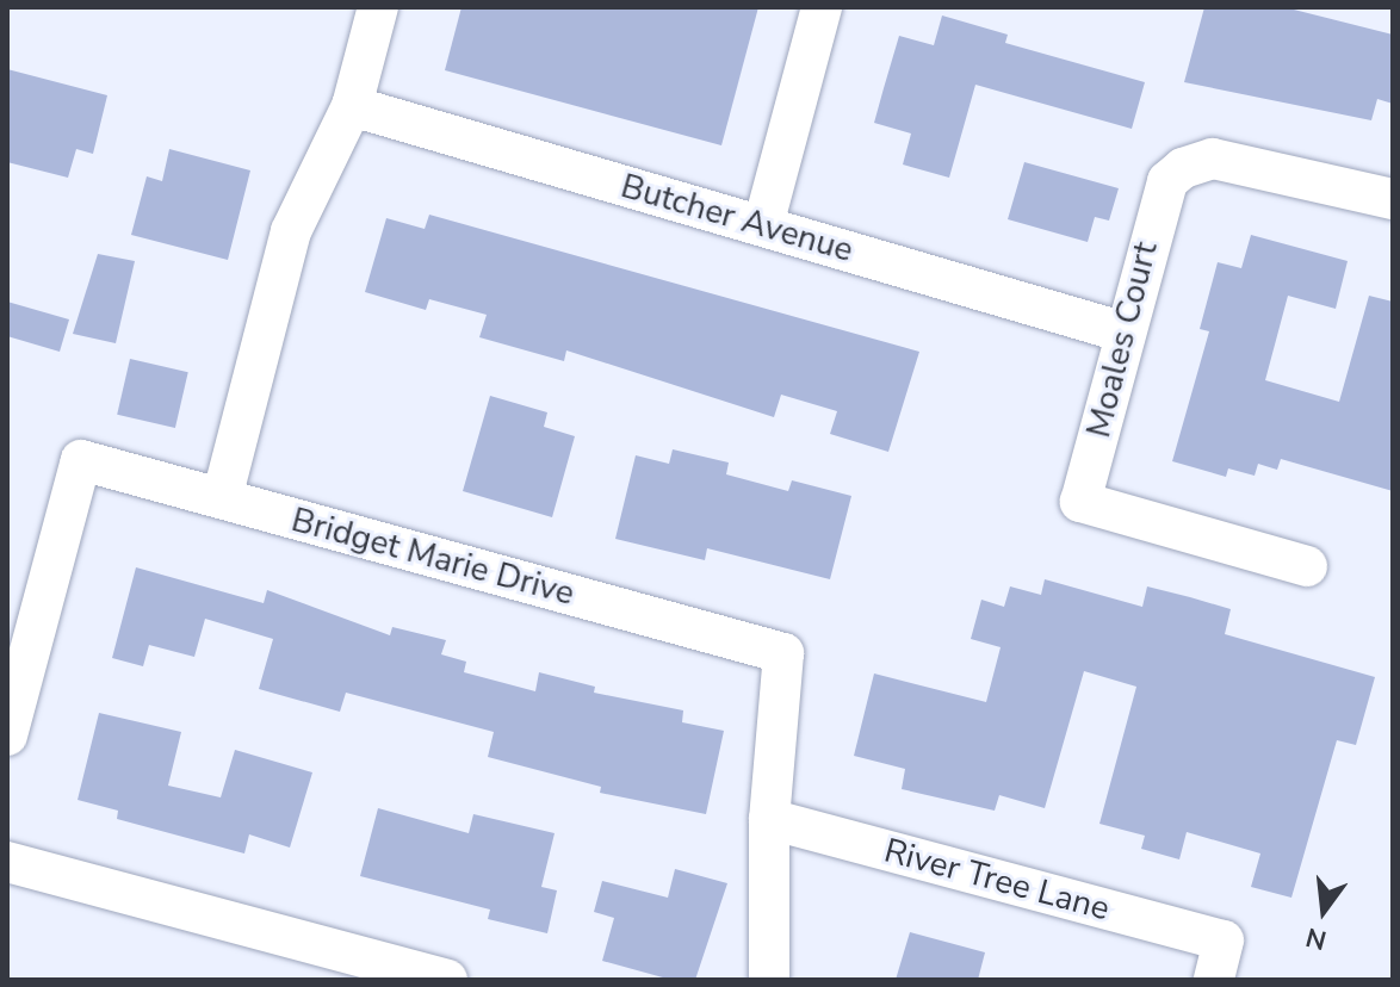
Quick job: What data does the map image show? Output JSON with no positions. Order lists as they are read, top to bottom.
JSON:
{
  "streets": {
    "street": [
      "Butcher Avenue",
      "Moales Court",
      "Bridget Marie Drive",
      "River Tree Lane"
    ]
  },
  "crossings": [
    ["Butcher Avenue", "Moales Court"],
    ["Bridget Marie Drive", "River Tree Lane"]
  ],
  "north": "bottom"
}
